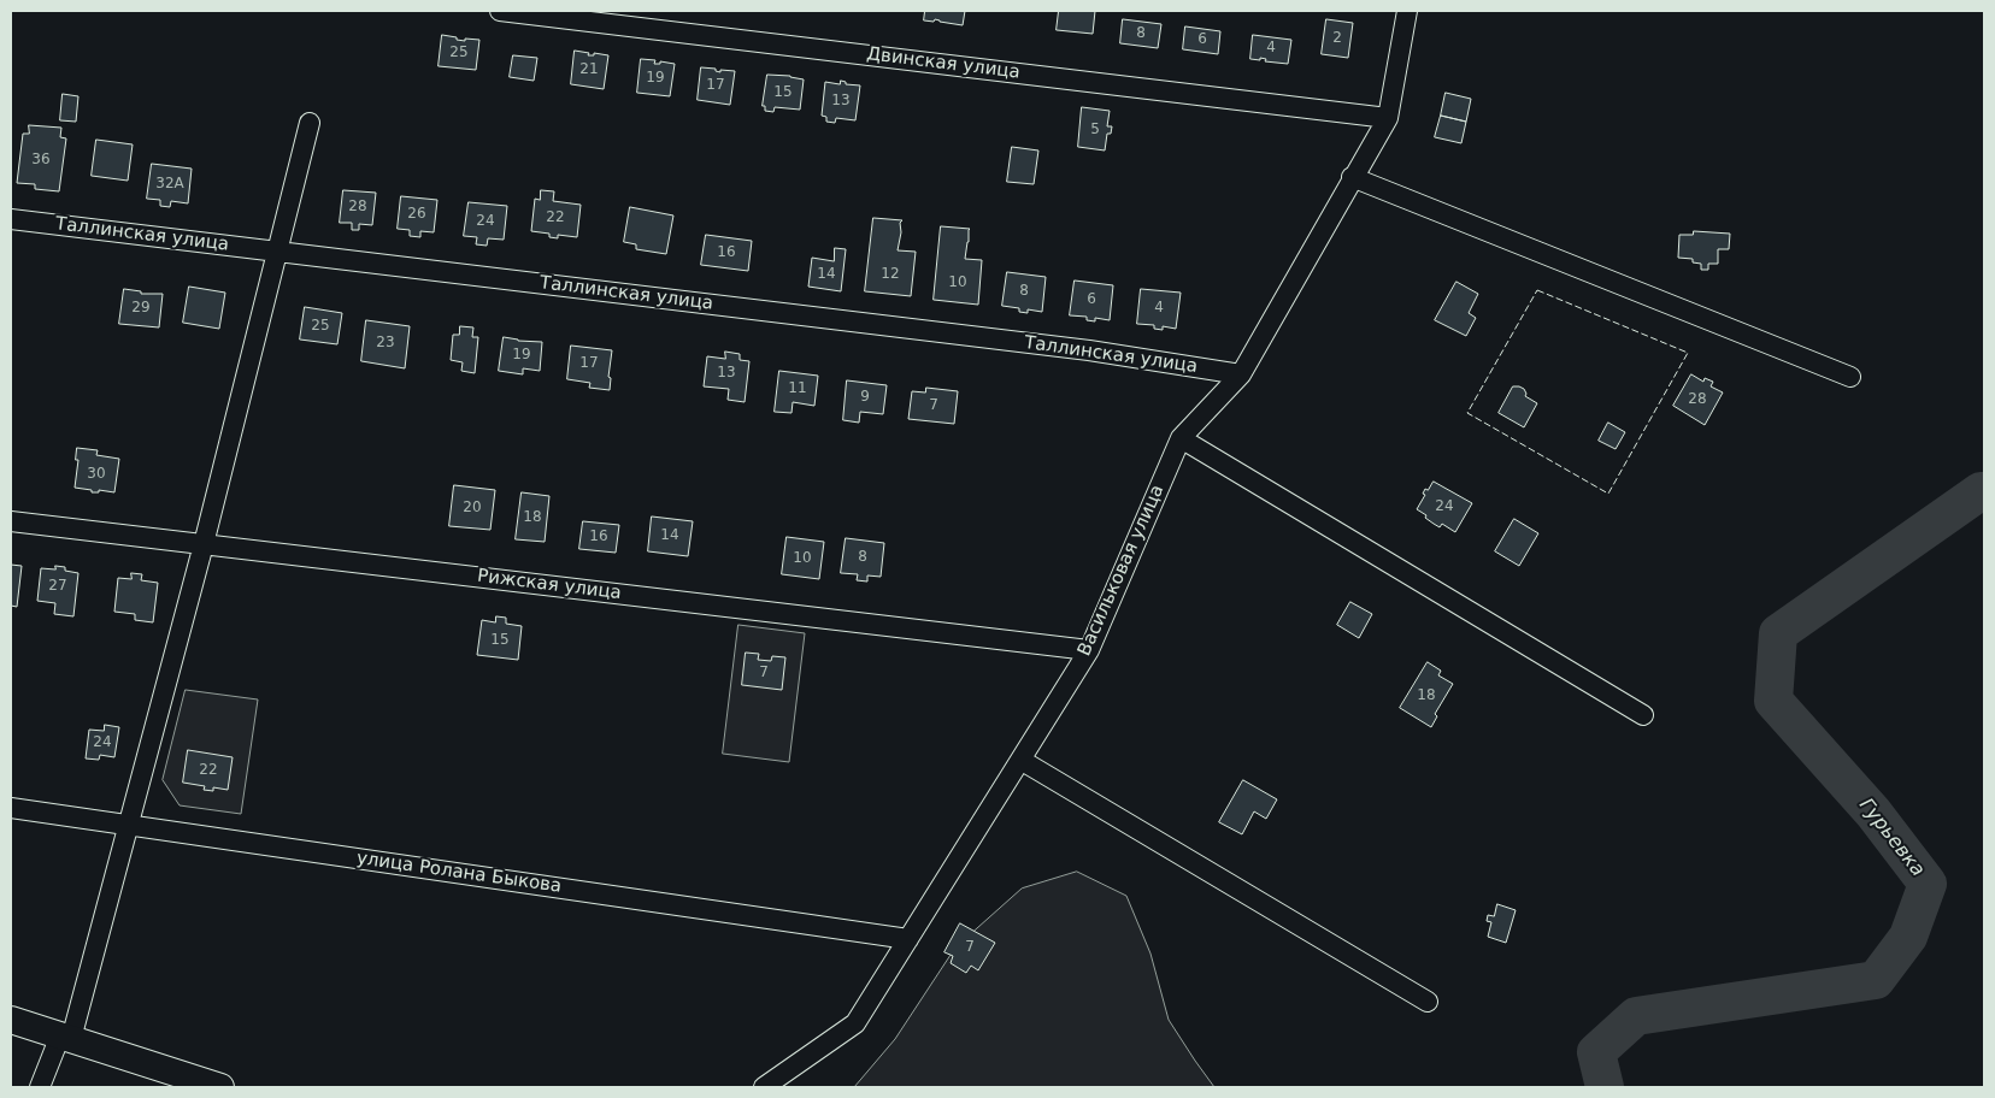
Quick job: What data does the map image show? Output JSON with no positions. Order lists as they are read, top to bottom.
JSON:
{
  "streets": {
    "street": [
      "Двинская улица",
      "Таллинская улица",
      "Васильковая улица",
      "Рижская улица",
      "улица Ролана Быкова"
    ]
  },
  "crossings": [
    ["Двинская улица", "Васильковая улица"],
    ["Таллинская улица", "Васильковая улица"],
    ["Васильковая улица", "Рижская улица"],
    ["Васильковая улица", "улица Ролана Быкова"]
  ],
  "water": ["Гурьевка"],
  "house_numbers": [
    "8",
    "2",
    "6",
    "4",
    "25",
    "21",
    "19",
    "17",
    "15",
    "13",
    "5",
    "36",
    "32А",
    "28",
    "26",
    "22",
    "24",
    "16",
    "14",
    "12",
    "10",
    "8",
    "6",
    "29",
    "4",
    "25",
    "23",
    "19",
    "17",
    "13",
    "11",
    "9",
    "28",
    "7",
    "30",
    "24",
    "20",
    "18",
    "14",
    "16",
    "8",
    "10",
    "27",
    "15",
    "7",
    "18",
    "24",
    "22",
    "7"
  ]
}
